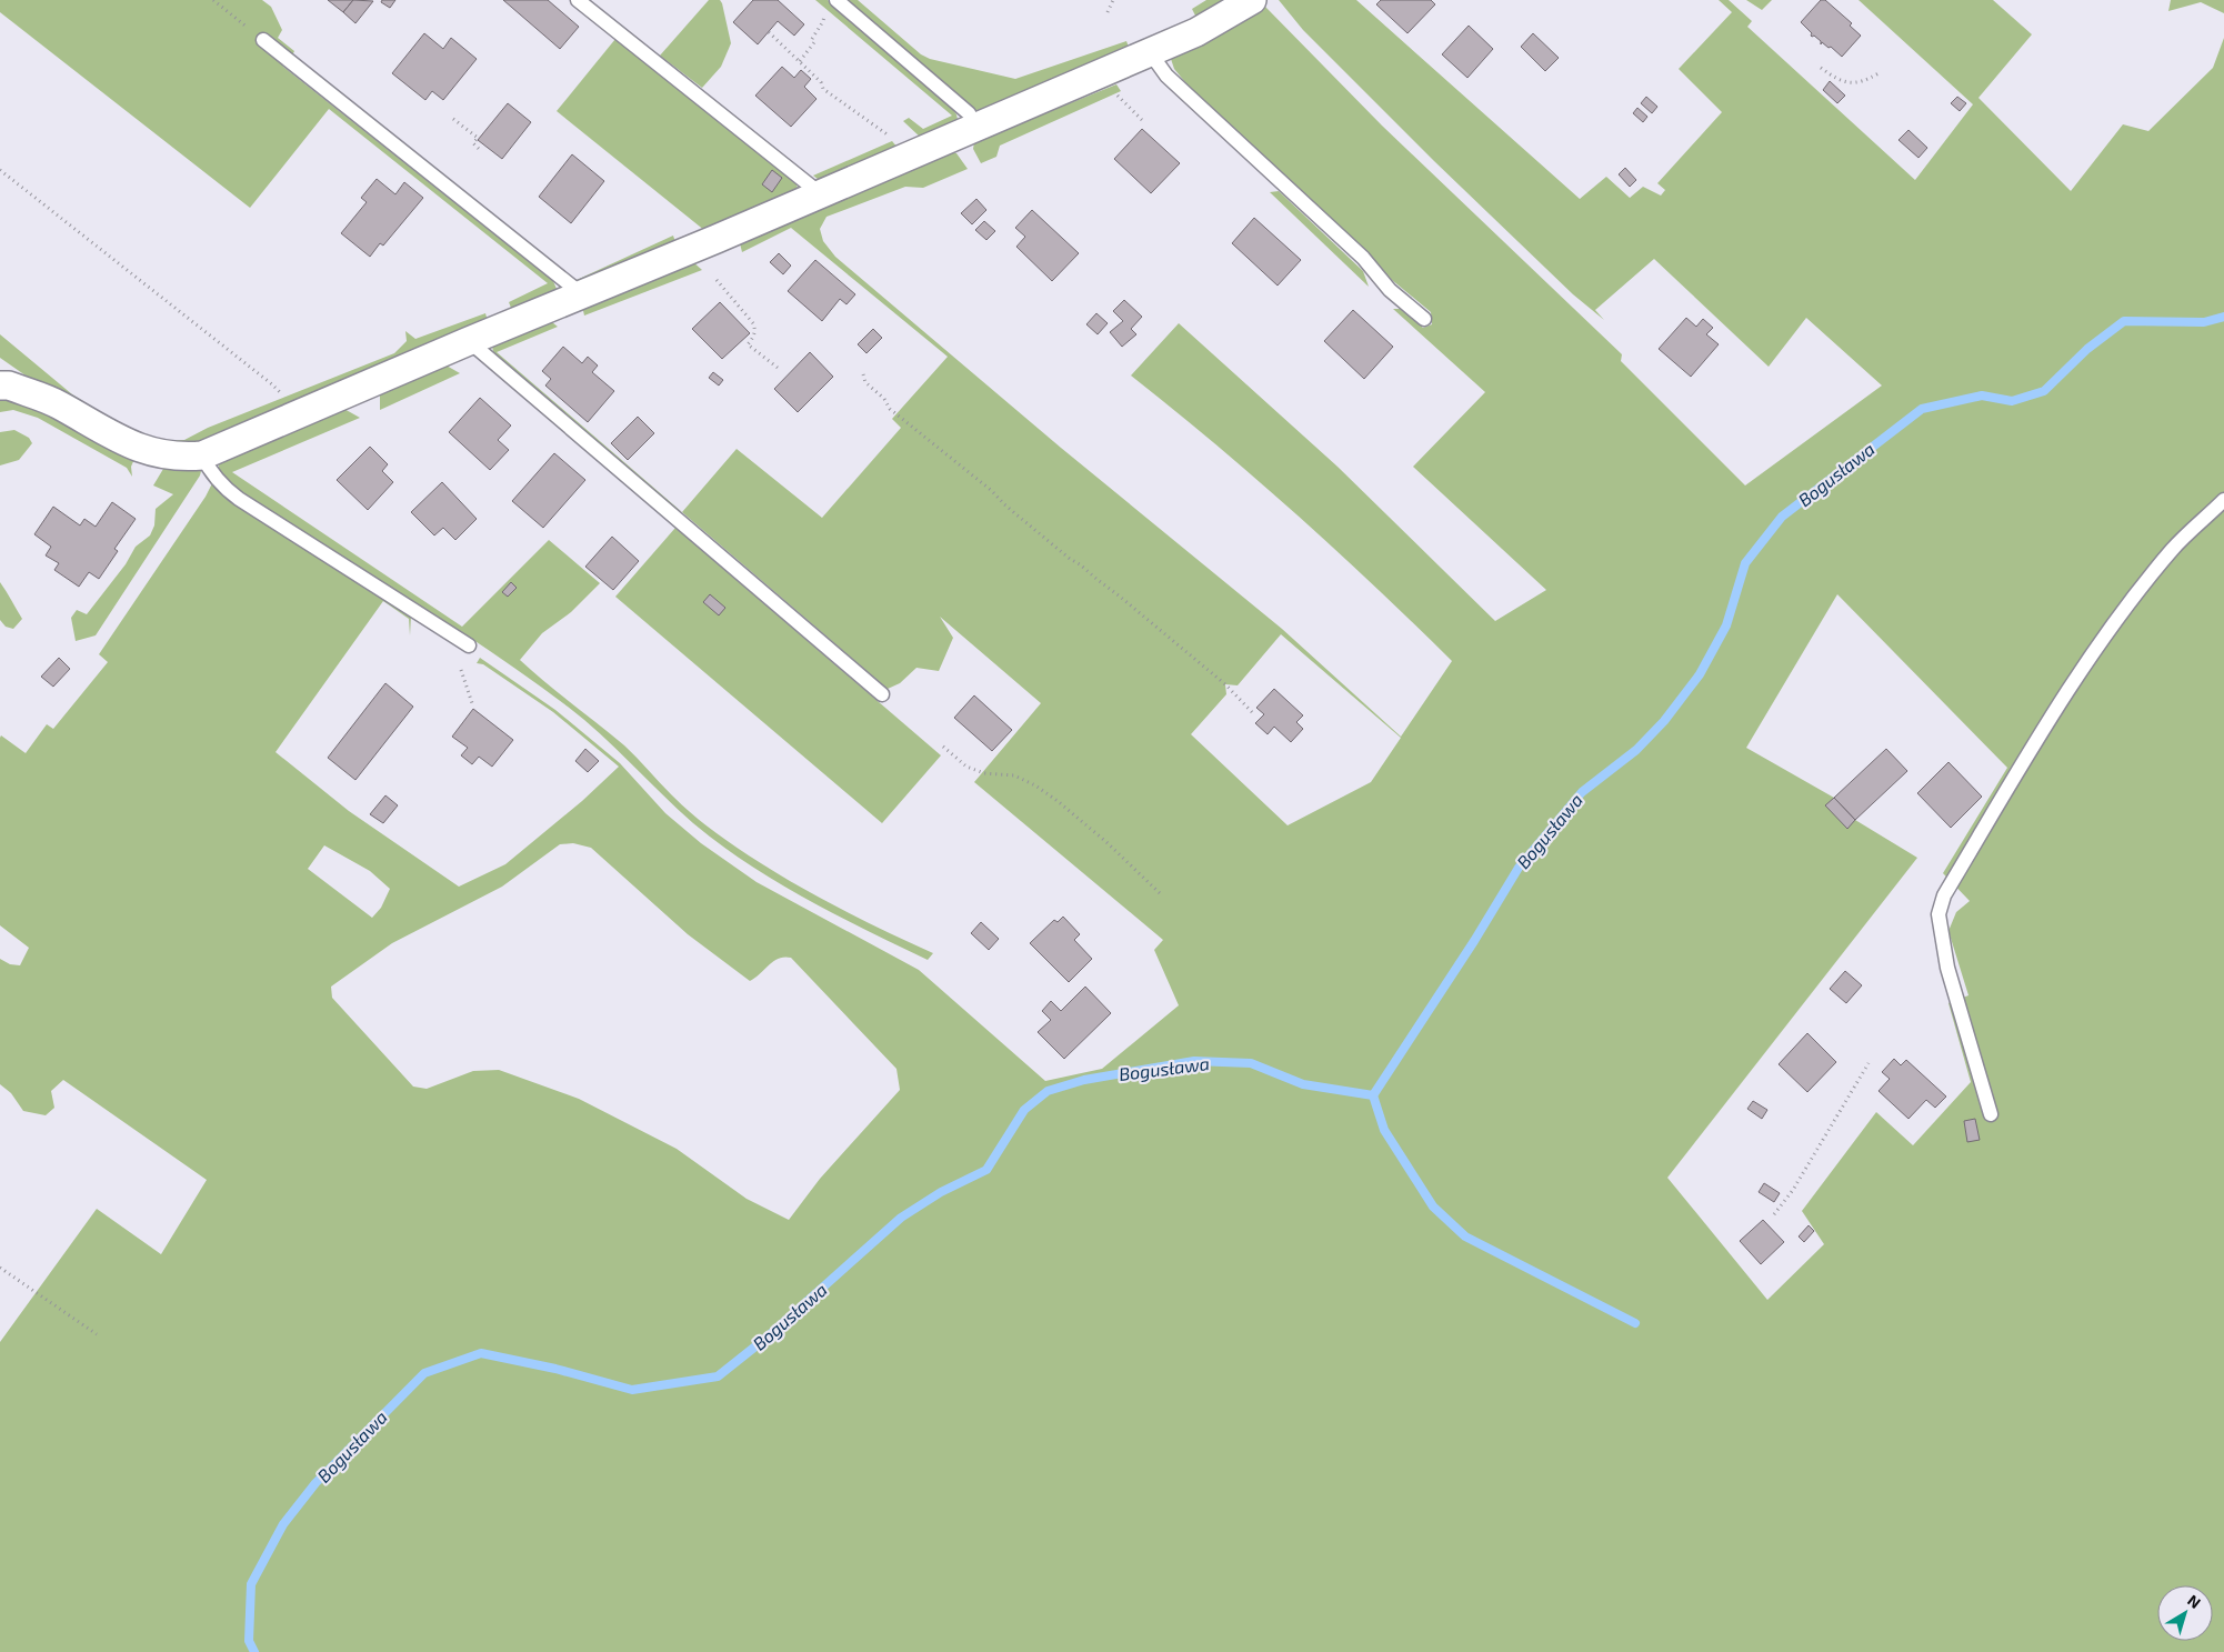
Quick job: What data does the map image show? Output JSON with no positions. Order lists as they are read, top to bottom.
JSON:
{
  "water": ["Bogusława"],
  "north": "top right"
}
